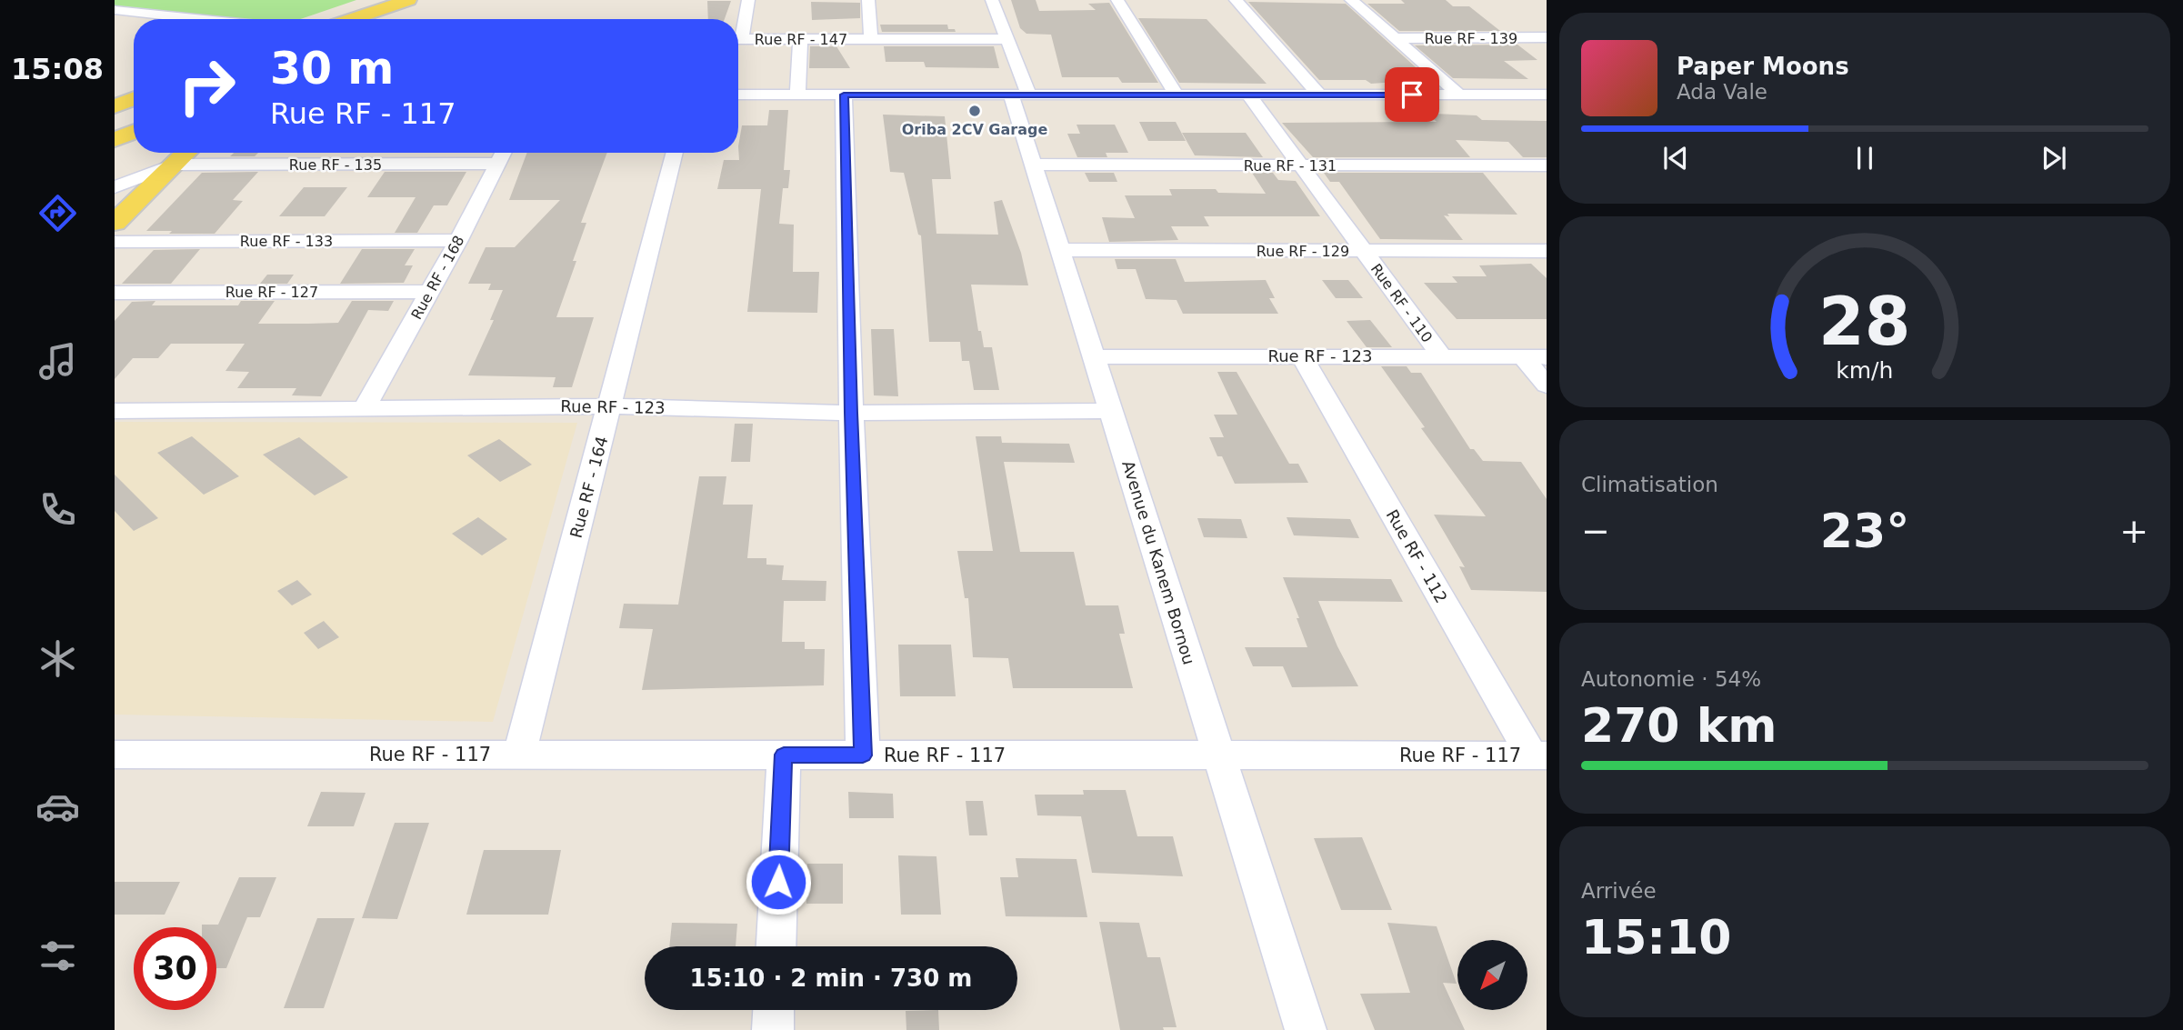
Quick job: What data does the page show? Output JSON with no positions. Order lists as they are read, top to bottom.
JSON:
{
  "streets": {
    "street": [
      "Rue RF - 139",
      "Rue RF - 147",
      "Rue RF - 135",
      "Rue RF - 131",
      "Rue RF - 133",
      "Rue RF - 129",
      "Rue RF - 168",
      "Rue RF - 127",
      "Rue RF - 110",
      "Rue RF - 123",
      "Rue RF - 164",
      "Rue RF - 112",
      "Avenue du Kanem Bornou",
      "Rue RF - 117"
    ]
  },
  "crossings": [
    ["Rue RF - 147", "Avenue du Kanem Bornou"],
    ["Rue RF - 135", "Rue RF - 168"],
    ["Rue RF - 131", "Rue RF - 110"],
    ["Rue RF - 131", "Avenue du Kanem Bornou"],
    ["Rue RF - 133", "Rue RF - 168"],
    ["Rue RF - 129", "Rue RF - 110"],
    ["Rue RF - 129", "Avenue du Kanem Bornou"],
    ["Rue RF - 168", "Rue RF - 127"],
    ["Rue RF - 168", "Rue RF - 123"],
    ["Rue RF - 110", "Rue RF - 123"],
    ["Rue RF - 123", "Rue RF - 164"],
    ["Rue RF - 123", "Rue RF - 112"],
    ["Rue RF - 123", "Avenue du Kanem Bornou"],
    ["Rue RF - 164", "Rue RF - 117"],
    ["Rue RF - 112", "Rue RF - 117"],
    ["Avenue du Kanem Bornou", "Rue RF - 117"]
  ],
  "places": ["Oriba 2CV Garage"],
  "north": "bottom left",
  "page": {
    "tabs": "15:08",
    "turn": ["30 m", "Rue RF - 117"],
    "song": ["Paper Moons", "Ada Vale"],
    "tile": [
      "Climatisation",
      ["Autonomie · 54%", "270 km"],
      ["Arrivée", "15:10"]
    ],
    "heat": ["−", "23°", "+"],
    "limit": "30",
    "trip": "15:10 · 2 min · 730 m",
    "gauge": ["28", "km/h"]
  }
}
